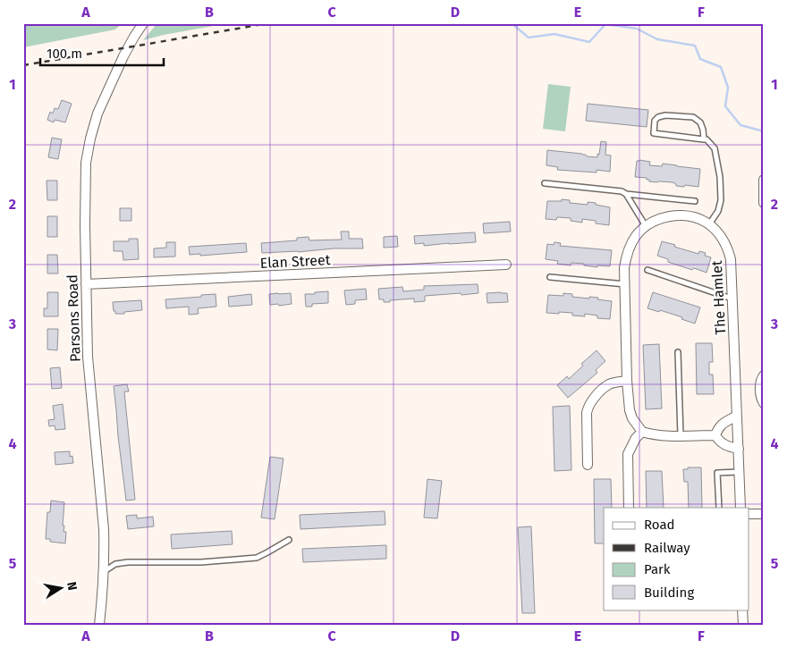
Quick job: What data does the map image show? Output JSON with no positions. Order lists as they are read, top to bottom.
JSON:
{
  "streets": {
    "street": ["Elan Street", "The Hamlet", "Parsons Road"]
  },
  "crossings": [
    ["Elan Street", "Parsons Road"]
  ],
  "legend": [
    "Road",
    "Railway",
    "Park",
    "Building"
  ],
  "scale_bar": "100 m",
  "north": "right",
  "grid": {
    "columns": [
      "A",
      "B",
      "C",
      "D",
      "E",
      "F"
    ],
    "rows": [
      "1",
      "2",
      "3",
      "4",
      "5"
    ]
  }
}
